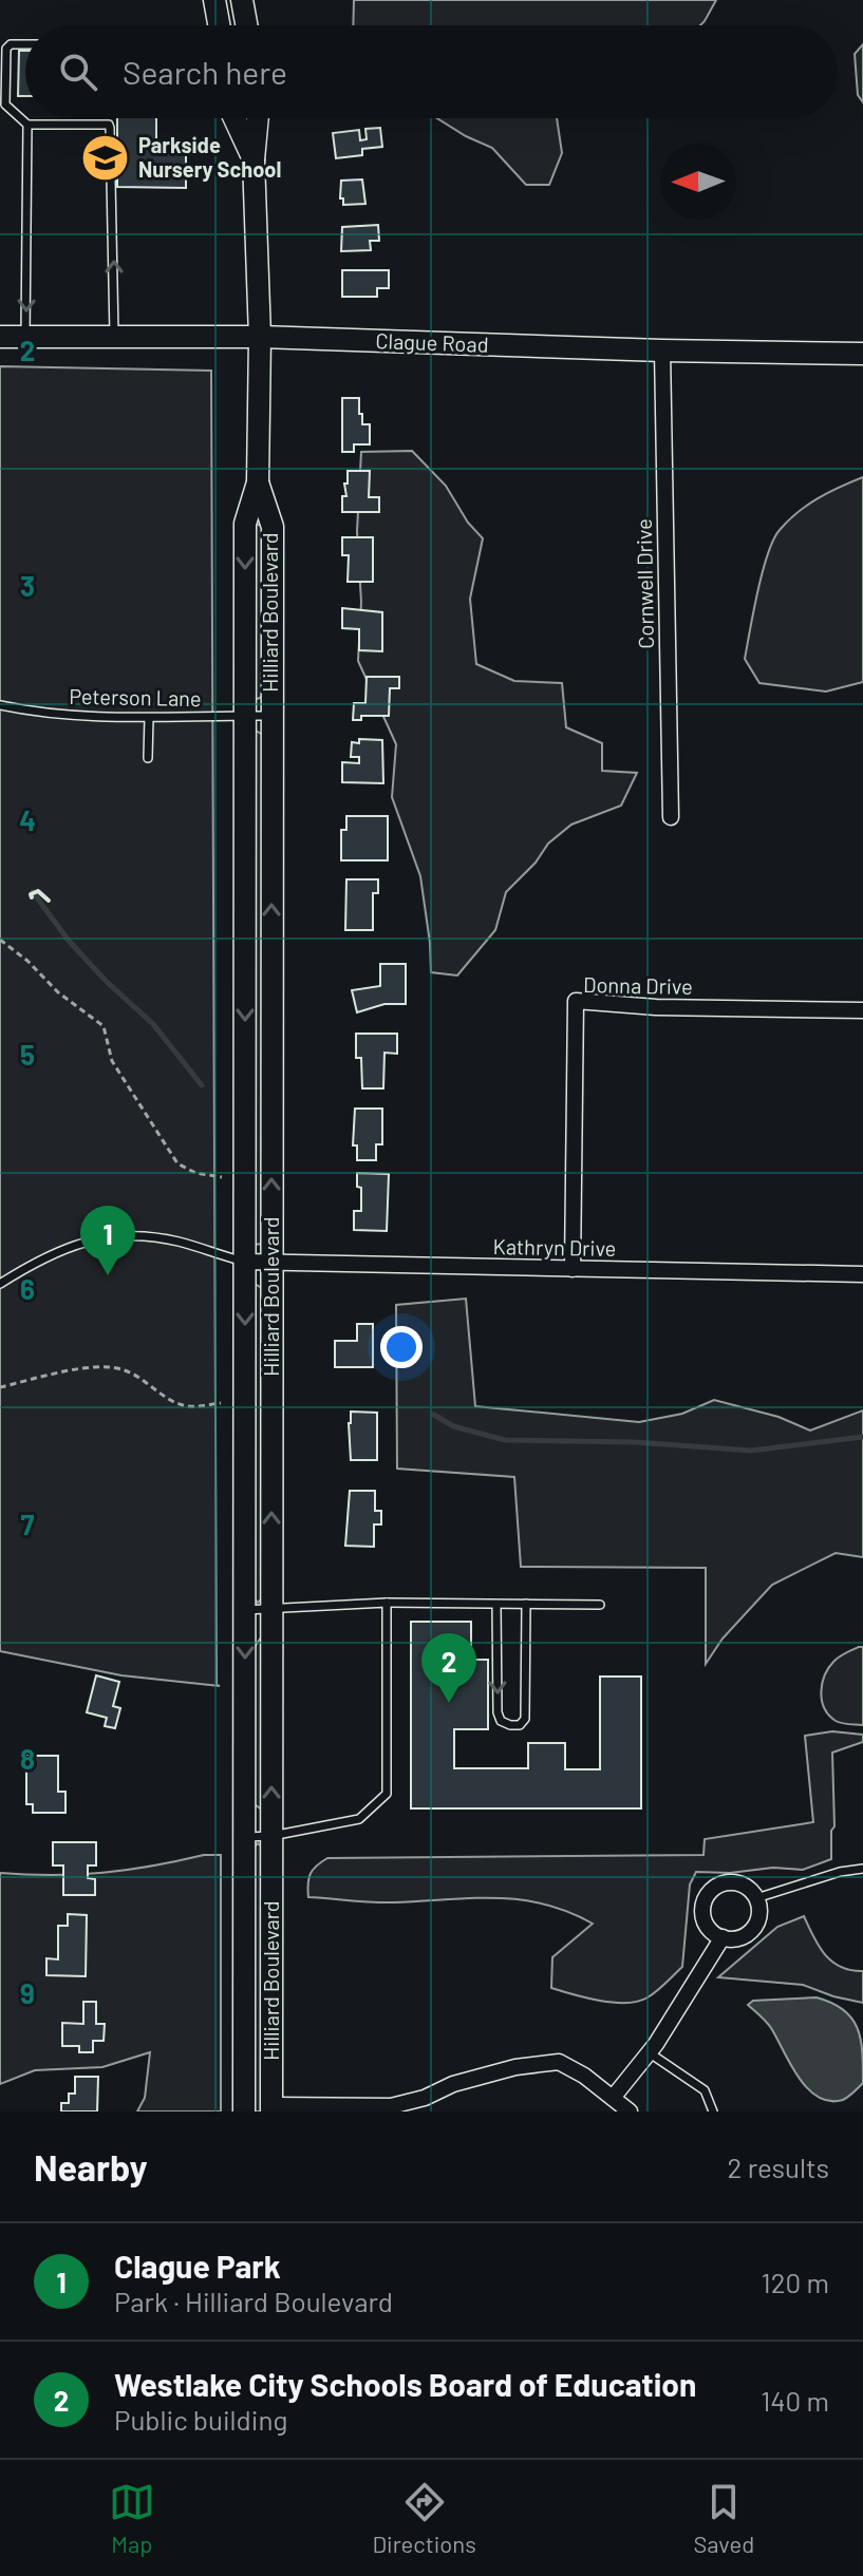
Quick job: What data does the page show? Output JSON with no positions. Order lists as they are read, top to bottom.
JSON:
{
  "streets": {
    "main road": ["Clague Road", "Hilliard Boulevard"],
    "street": ["Cornwell Drive", "Donna Drive", "Kathryn Drive"],
    "lane": ["Peterson Lane"]
  },
  "crossings": [
    ["Clague Road", "Cornwell Drive"],
    ["Clague Road", "Hilliard Boulevard"],
    ["Hilliard Boulevard", "Peterson Lane"],
    ["Hilliard Boulevard", "Kathryn Drive"],
    ["Donna Drive", "Kathryn Drive"]
  ],
  "places": {
    "school or university": ["Parkside Nursery School"]
  },
  "north": "left",
  "page": {
    "search": "Search here",
    "pins": ["1", "2"],
    "heading": ["Nearby", "2 results"],
    "list": [
      {
        "mark": "1",
        "name": "Clague Park",
        "note": "Park · Hilliard Boulevard",
        "value": "120 m"
      },
      {
        "mark": "2",
        "name": "Westlake City Schools Board of Education",
        "note": "Public building",
        "value": "140 m"
      }
    ],
    "nav": ["Map", "Directions", "Saved"]
  },
  "grid": {
    "rows": [
      "2",
      "3",
      "4",
      "5",
      "6",
      "7",
      "8",
      "9"
    ]
  }
}
